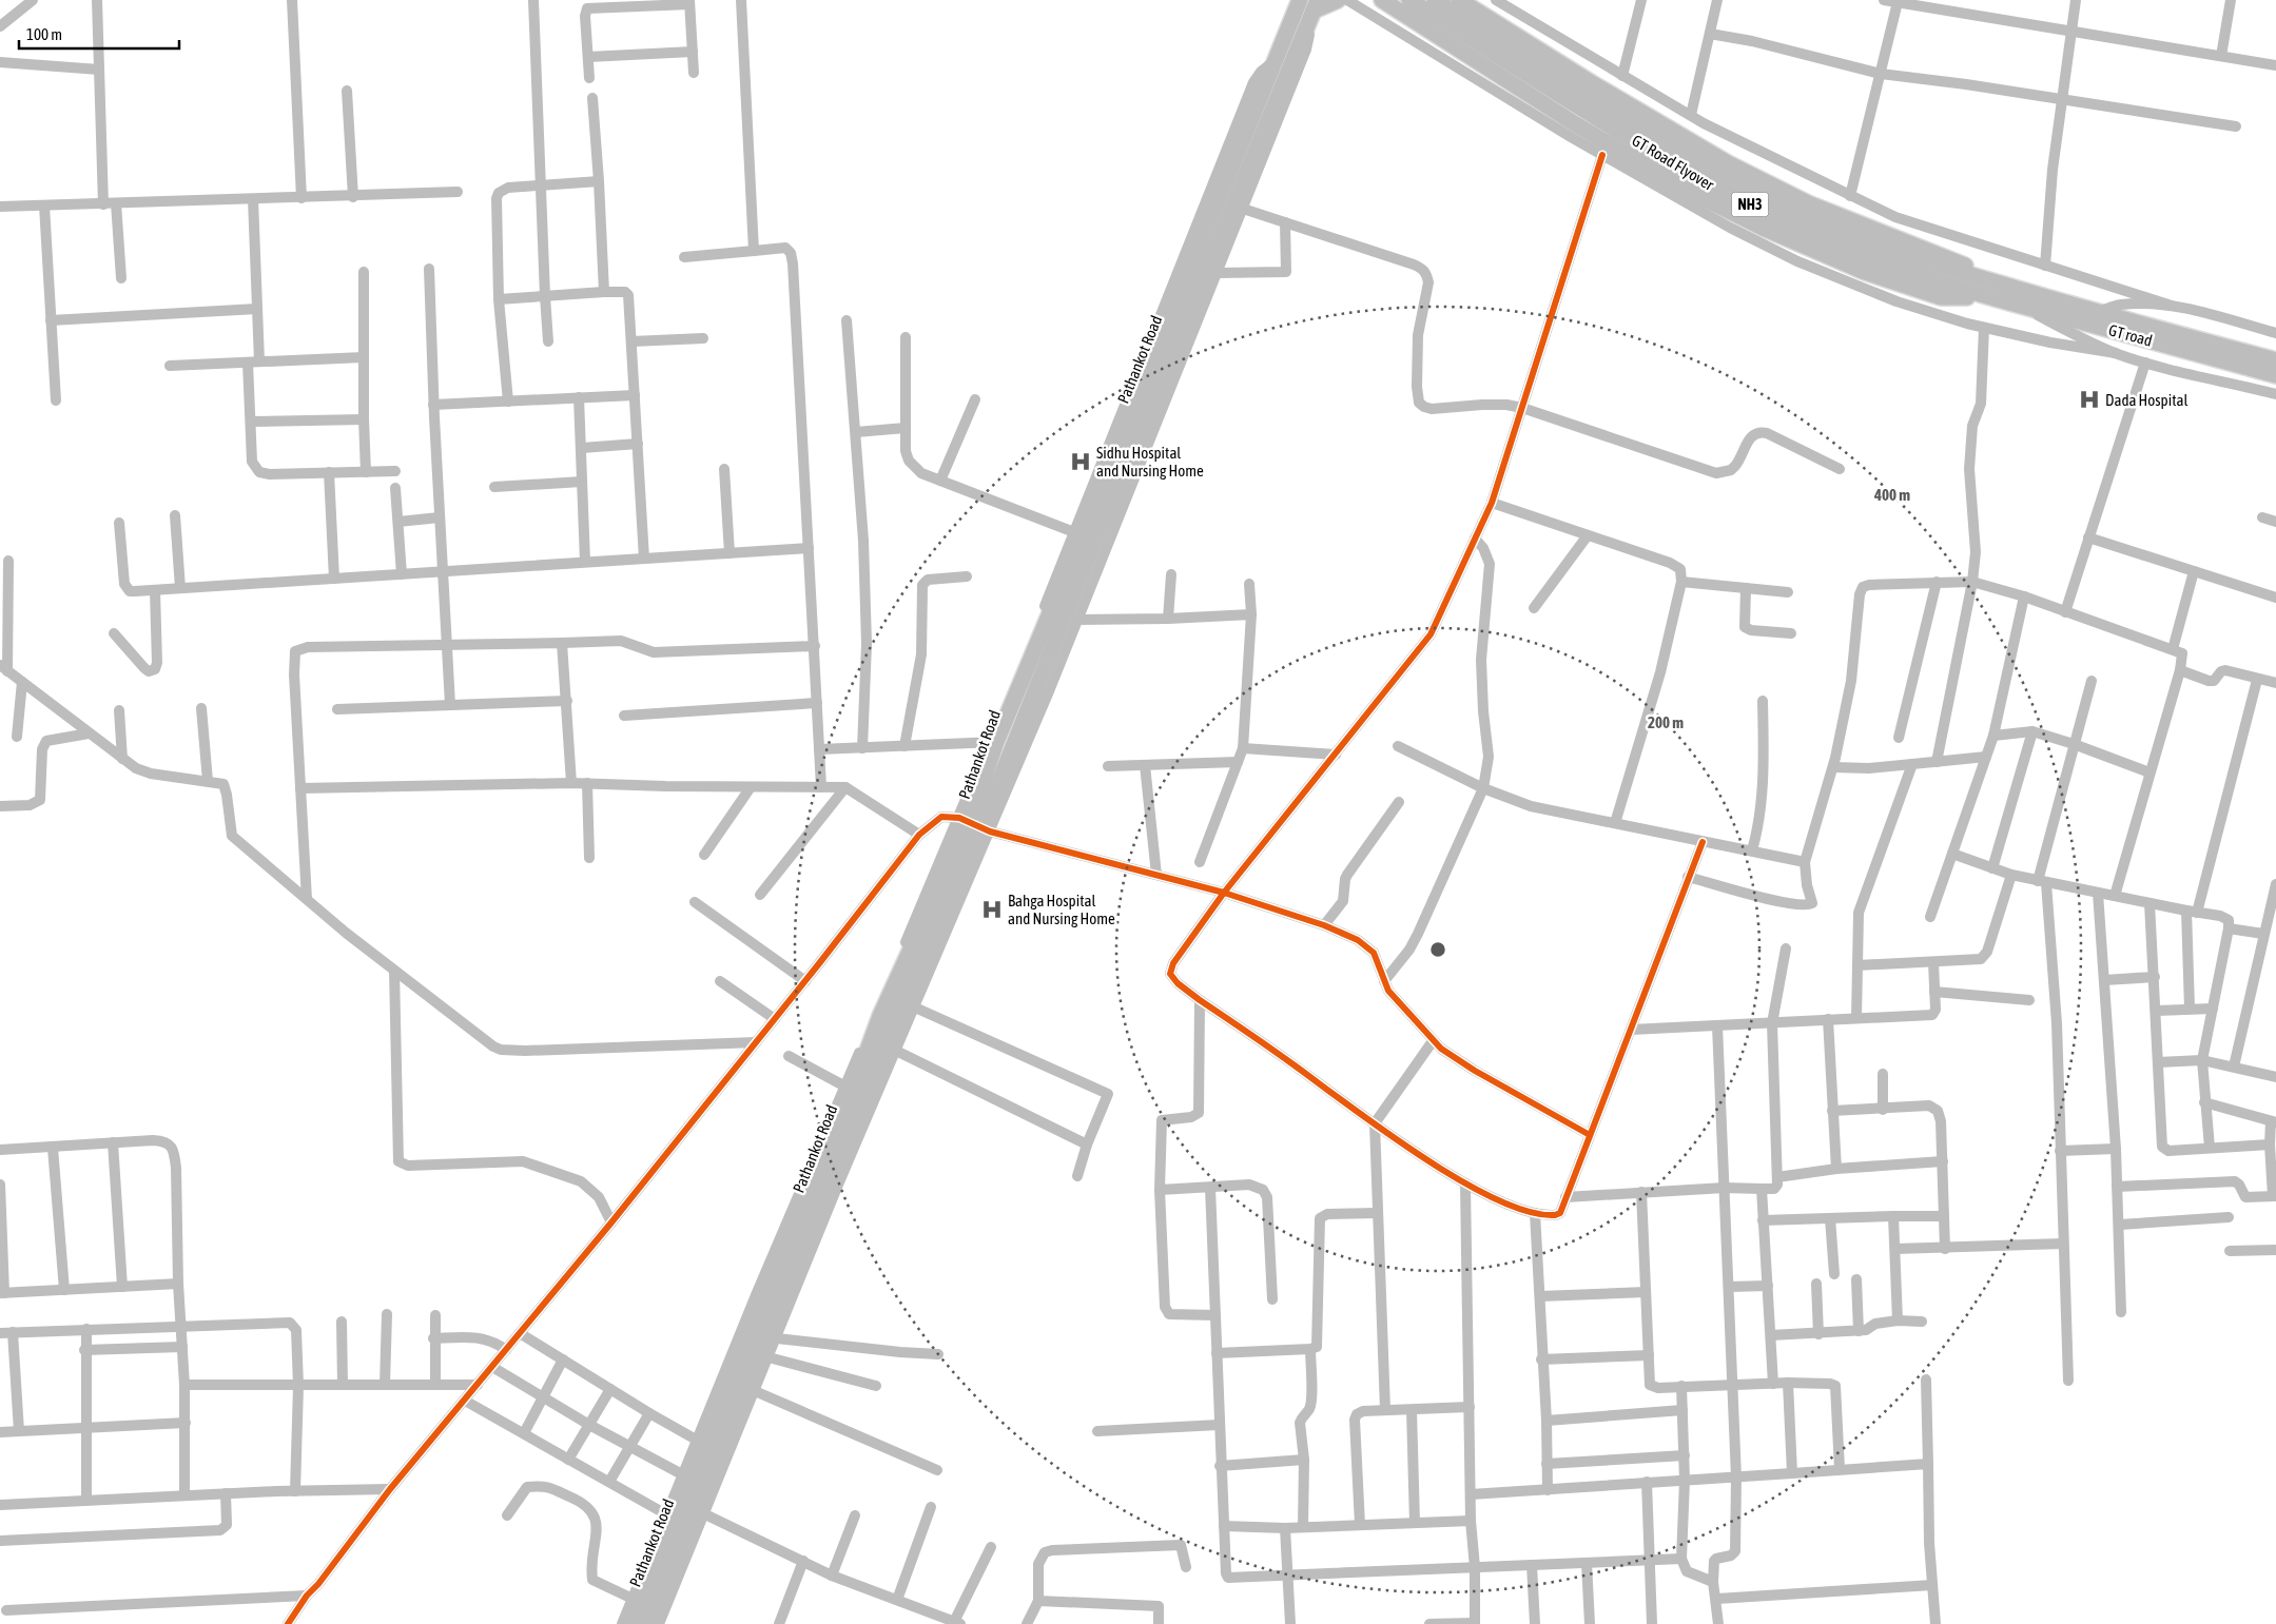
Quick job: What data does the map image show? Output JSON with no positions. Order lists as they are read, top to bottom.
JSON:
{
  "streets": {
    "highway": [
      "GT Road Flyover",
      "NH3",
      "GT road",
      "Pathankot Road"
    ]
  },
  "crossings": [
    ["GT Road Flyover", "GT road"]
  ],
  "places": {
    "hospital": ["Dada Hospital", "Sidhu Hospital and Nursing Home", "Bahga Hospital and Nursing Home"]
  },
  "scale_bar": "100 m",
  "rings": ["400 m", "200 m"]
}
